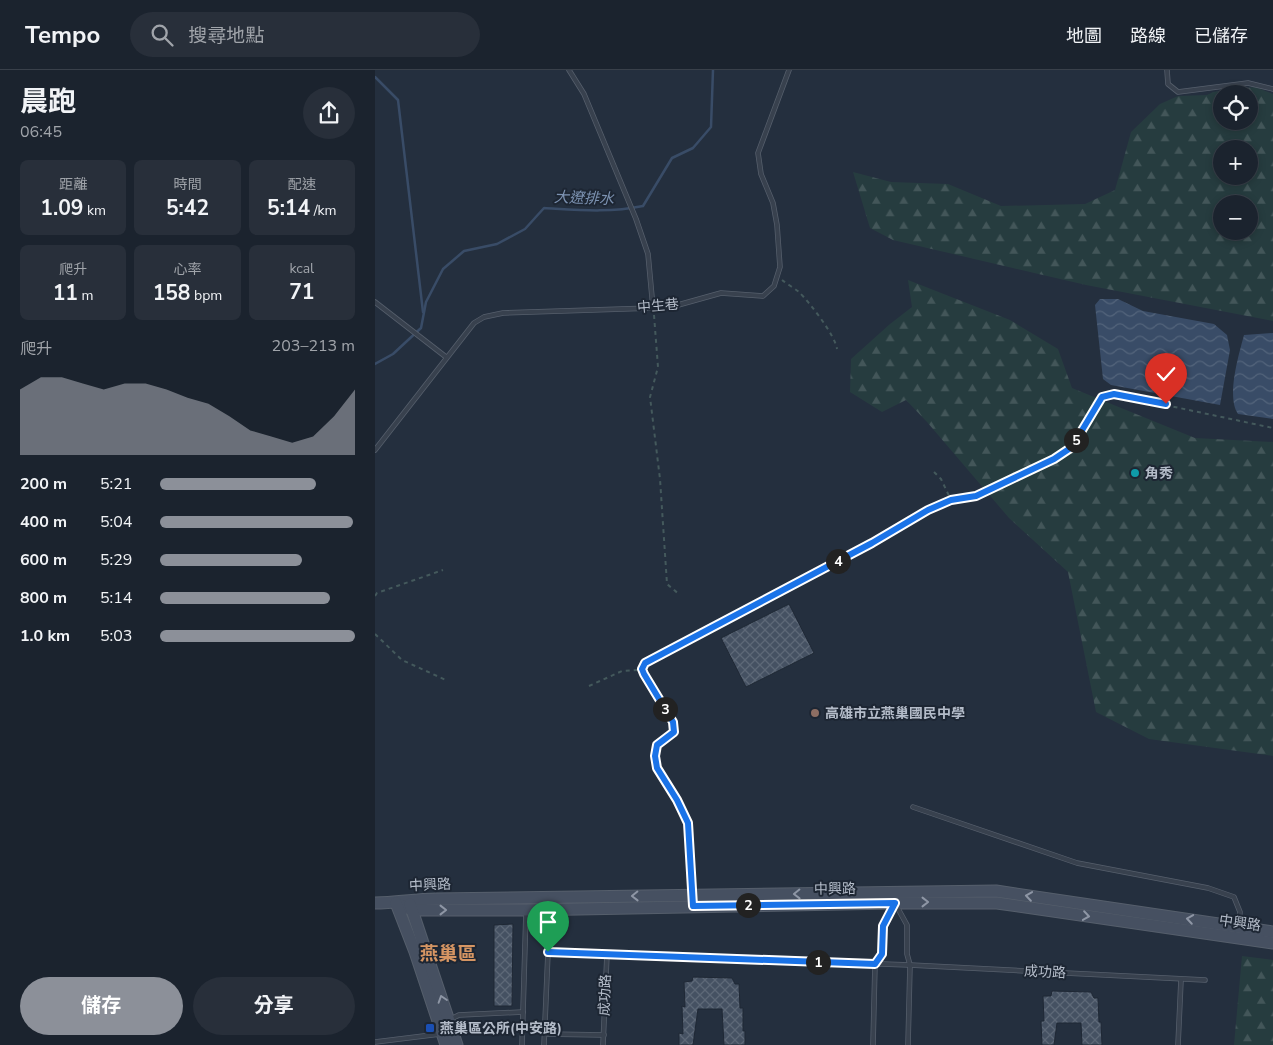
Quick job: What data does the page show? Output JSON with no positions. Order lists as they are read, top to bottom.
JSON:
{
  "streets": {
    "main road": ["中興路"],
    "lane": ["中生巷", "成功路"]
  },
  "districts": ["燕巢區"],
  "water": ["大遼排水"],
  "places": {
    "other": ["角秀", "高雄市立燕巢國民中學"],
    "transit": ["燕巢區公所(中安路)"]
  },
  "page": {
    "header": "Tempo",
    "search": "搜尋地點",
    "nav": ["地圖", "路線", "已儲存"],
    "heading": ["晨跑", "06:45"],
    "map_buttons": ["+", "−"],
    "stats": [
      ["距離", "1.09 km"],
      ["時間", "5:42"],
      ["配速", "5:14 /km"],
      ["爬升", "11 m"],
      ["心率", "158 bpm"],
      ["kcal", "71"]
    ],
    "chart": ["爬升", "203–213 m"],
    "pins": [
      "5",
      "4",
      "3",
      "2",
      "1"
    ],
    "list": [
      {
        "name": "200 m",
        "note": "5:21"
      },
      {
        "name": "400 m",
        "note": "5:04"
      },
      {
        "name": "600 m",
        "note": "5:29"
      },
      {
        "name": "800 m",
        "note": "5:14"
      },
      {
        "name": "1.0 km",
        "note": "5:03"
      }
    ],
    "buttons": ["儲存", "分享"]
  }
}
